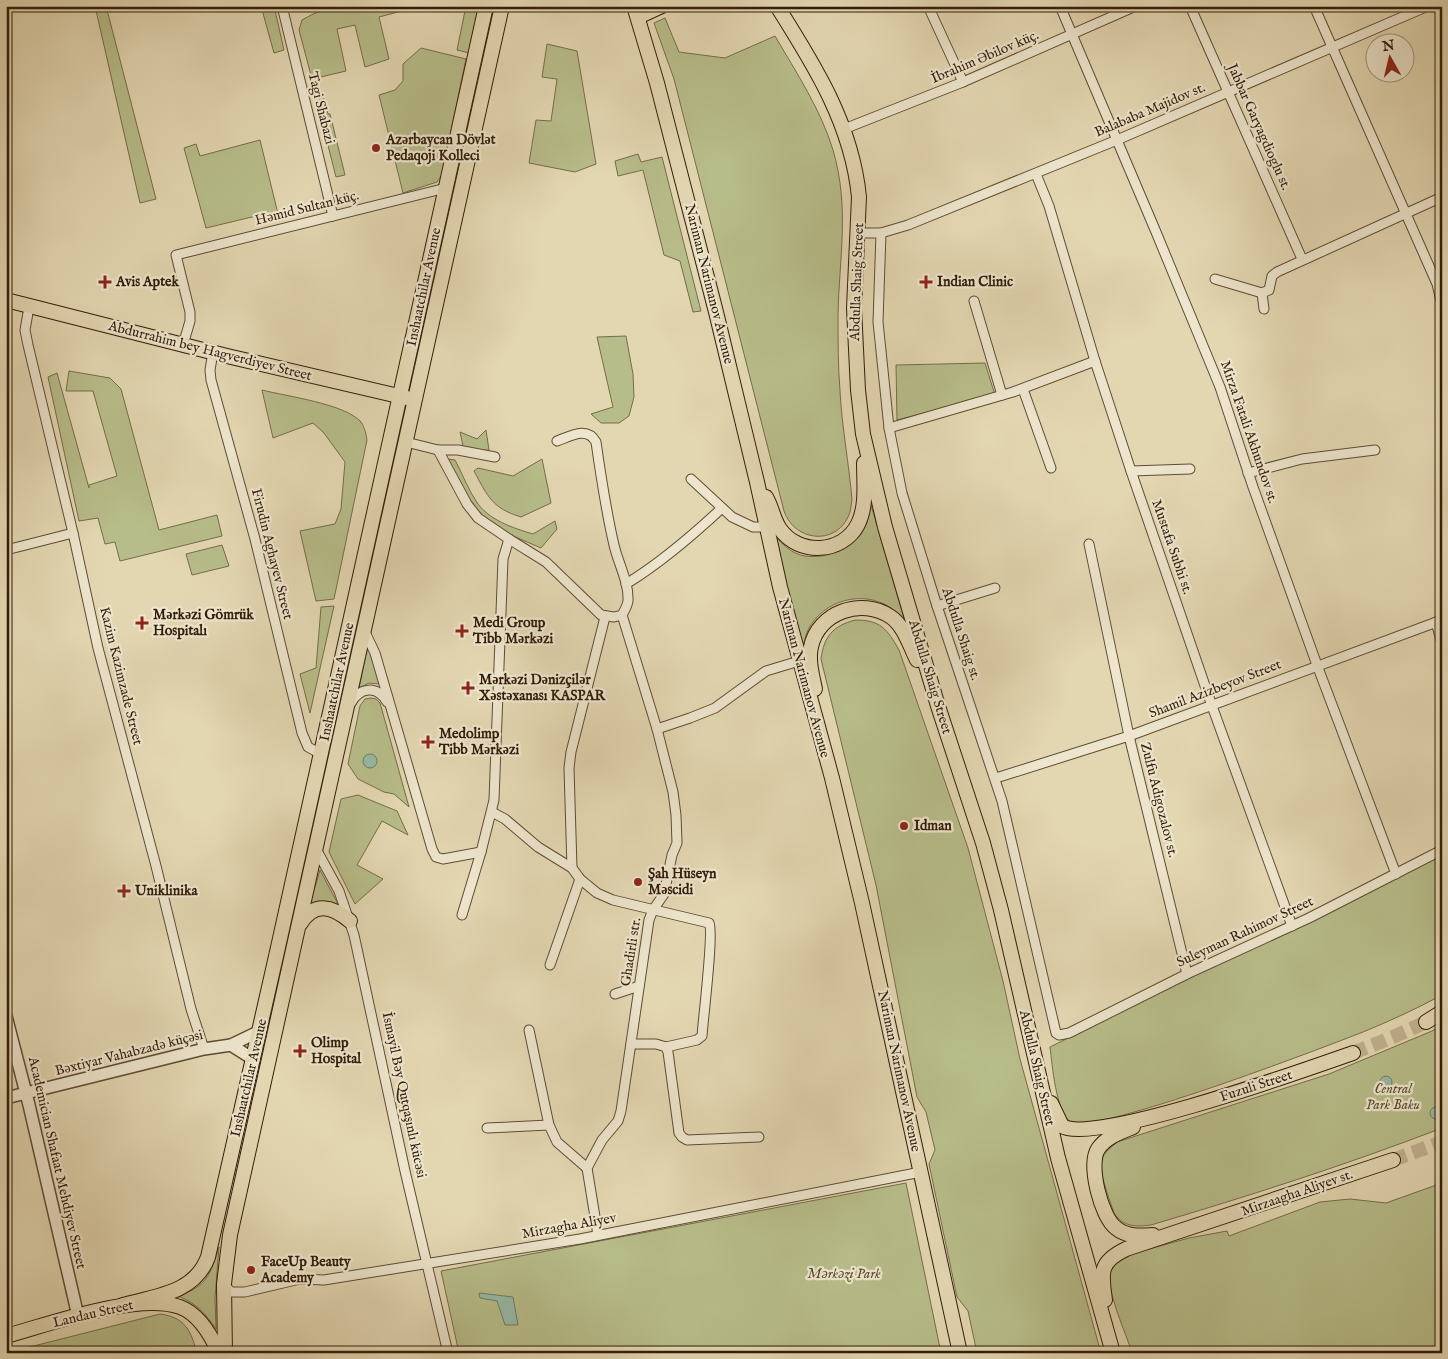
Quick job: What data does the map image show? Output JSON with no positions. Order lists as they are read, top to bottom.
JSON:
{
  "streets": {
    "main road": [
      "Abdulla Shaig Street",
      "Nariman Narimanov Avenue",
      "Inshaatchilar Avenue",
      "Abdurrahim bey Hagverdiyev Street",
      "Fuzuli Street",
      "Mirzaagha Aliyev st.",
      "Landau Street"
    ],
    "street": [
      "İbrahim Əbilov küç.",
      "Tagi Shabazi",
      "Balababa Majidov st.",
      "Jabbar Garyagdioglu st.",
      "Həmid Sultan küç.",
      "Mirza Fatali Akhundov st.",
      "Mustafa Subhi st.",
      "Firudin Aghayev Street",
      "Abdulla Shaig st.",
      "Kazim Kazimzade Street",
      "Shamil Azizbeyov Street",
      "Zulfu Adigozalov st.",
      "Suleyman Rahimov Street",
      "Ghadirli str.",
      "Bəxtiyar Vahabzadə küçəsi",
      "İsmayil Bəy Qutqaşınlı kücəsi",
      "Academician Shafaat Mehdiyev Street",
      "Mirzagha Aliyev"
    ]
  },
  "crossings": [
    ["İbrahim Əbilov küç.", "Abdulla Shaig Street"],
    ["İbrahim Əbilov küç.", "Mirza Fatali Akhundov st."],
    ["Tagi Shabazi", "Həmid Sultan küç."],
    ["Balababa Majidov st.", "Jabbar Garyagdioglu st."],
    ["Balababa Majidov st.", "Abdulla Shaig Street"],
    ["Balababa Majidov st.", "Mirza Fatali Akhundov st."],
    ["Balababa Majidov st.", "Mustafa Subhi st."],
    ["Balababa Majidov st.", "Abdulla Shaig st."],
    ["Həmid Sultan küç.", "Inshaatchilar Avenue"],
    ["Həmid Sultan küç.", "Abdurrahim bey Hagverdiyev Street"],
    ["Nariman Narimanov Avenue", "Mirzagha Aliyev"],
    ["Inshaatchilar Avenue", "Abdurrahim bey Hagverdiyev Street"],
    ["Inshaatchilar Avenue", "Firudin Aghayev Street"],
    ["Inshaatchilar Avenue", "Bəxtiyar Vahabzadə küçəsi"],
    ["Inshaatchilar Avenue", "İsmayil Bəy Qutqaşınlı kücəsi"],
    ["Inshaatchilar Avenue", "Mirzagha Aliyev"],
    ["Inshaatchilar Avenue", "Landau Street"],
    ["Abdurrahim bey Hagverdiyev Street", "Firudin Aghayev Street"],
    ["Abdurrahim bey Hagverdiyev Street", "Kazim Kazimzade Street"],
    ["Mirza Fatali Akhundov st.", "Shamil Azizbeyov Street"],
    ["Mirza Fatali Akhundov st.", "Suleyman Rahimov Street"],
    ["Mustafa Subhi st.", "Shamil Azizbeyov Street"],
    ["Mustafa Subhi st.", "Suleyman Rahimov Street"],
    ["Abdulla Shaig st.", "Shamil Azizbeyov Street"],
    ["Abdulla Shaig st.", "Suleyman Rahimov Street"],
    ["Kazim Kazimzade Street", "Bəxtiyar Vahabzadə küçəsi"],
    ["Shamil Azizbeyov Street", "Zulfu Adigozalov st."],
    ["Zulfu Adigozalov st.", "Suleyman Rahimov Street"],
    ["Bəxtiyar Vahabzadə küçəsi", "Academician Shafaat Mehdiyev Street"],
    ["İsmayil Bəy Qutqaşınlı kücəsi", "Mirzagha Aliyev"],
    ["Academician Shafaat Mehdiyev Street", "Landau Street"]
  ],
  "parks": ["Central Park Baku", "Mərkəzi Park"],
  "places": {
    "other": [
      "Azərbaycan Dövlət Pedaqoji Kolleci",
      "Idman",
      "Şah Hüseyn Məscidi",
      "FaceUp Beauty Academy"
    ],
    "health": [
      "Avis Aptek",
      "Indian Clinic",
      "Mərkəzi Gömrük Hospitalı",
      "Medi Group Tibb Mərkəzi",
      "Mərkəzi Dənizçilər Xəstəxanası KASPAR",
      "Medolimp Tibb Mərkəzi",
      "Uniklinika",
      "Olimp Hospital"
    ]
  },
  "north": "top"
}
